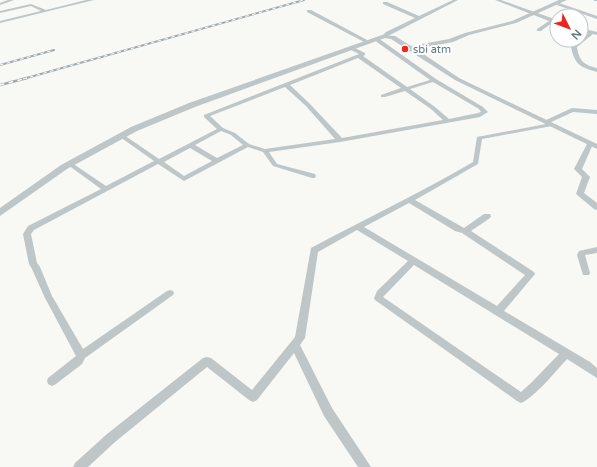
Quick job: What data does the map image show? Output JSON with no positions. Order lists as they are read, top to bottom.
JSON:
{
  "places": ["sbi atm"],
  "north": "bottom right"
}
